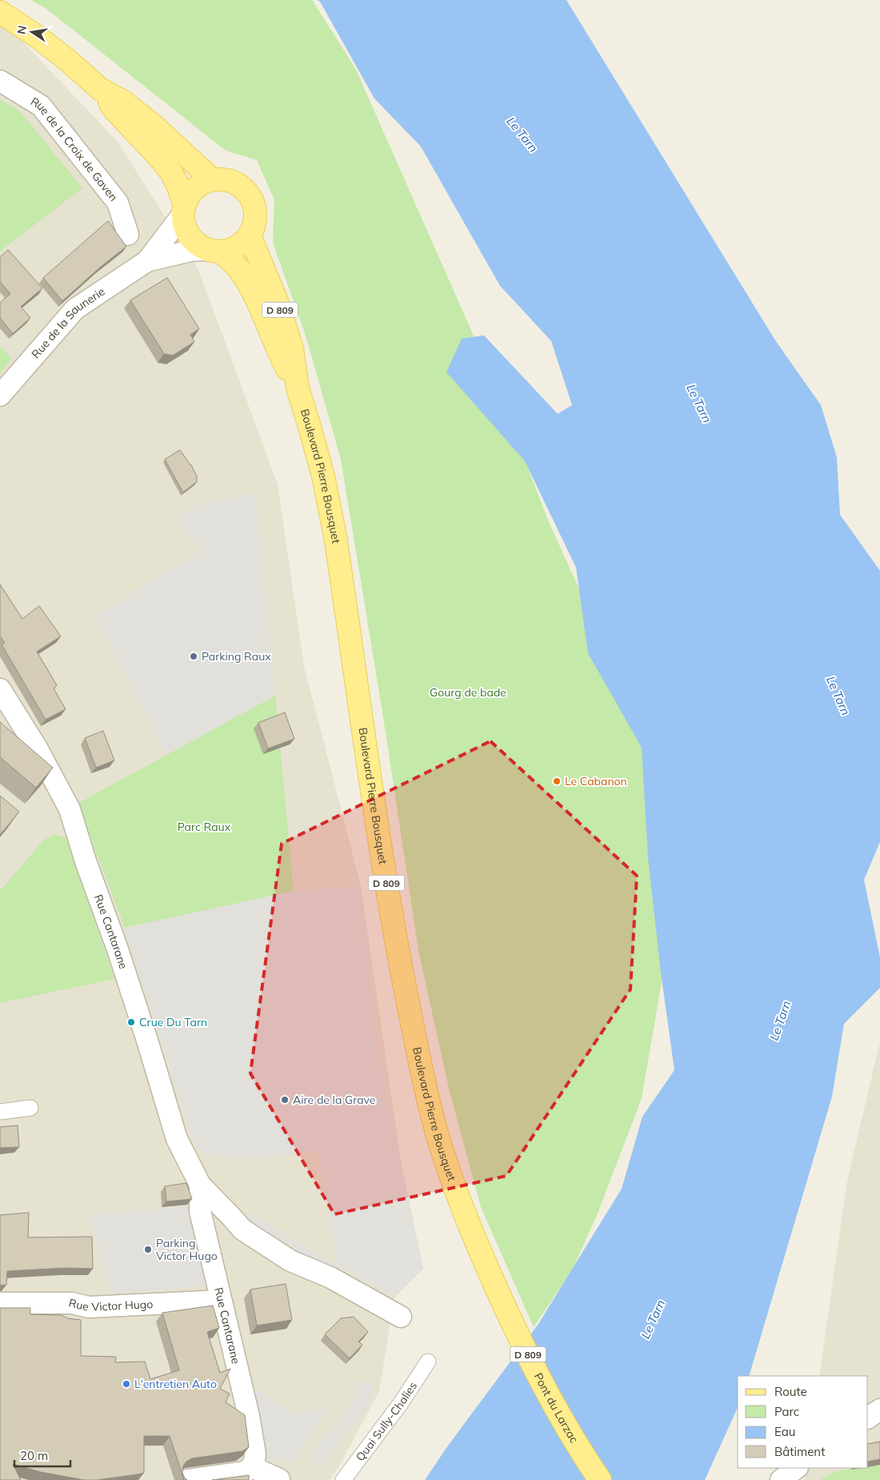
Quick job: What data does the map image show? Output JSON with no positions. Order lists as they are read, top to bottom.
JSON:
{
  "streets": {
    "main road": ["D 809", "Boulevard Pierre Bousquet", "Pont du Larzac"],
    "street": [
      "Rue de la Croix de Gaven",
      "Rue de la Saunerie",
      "Rue Cantarane",
      "Rue Victor Hugo",
      "Quai Sully-Chalies"
    ]
  },
  "crossings": [
    ["Rue de la Saunerie", "Boulevard Pierre Bousquet"],
    ["Boulevard Pierre Bousquet", "Pont du Larzac"],
    ["Rue Cantarane", "Rue Victor Hugo"]
  ],
  "water": ["Le Tarn"],
  "parks": ["Gourg de bade", "Parc Raux"],
  "places": [
    "Parking Raux",
    "Le Cabanon",
    "Crue Du Tarn",
    "Aire de la Grave",
    "Parking Victor Hugo",
    "L'entretien Auto"
  ],
  "legend": [
    "Route",
    "Parc",
    "Eau",
    "Bâtiment"
  ],
  "scale_bar": "20 m",
  "north": "left"
}
